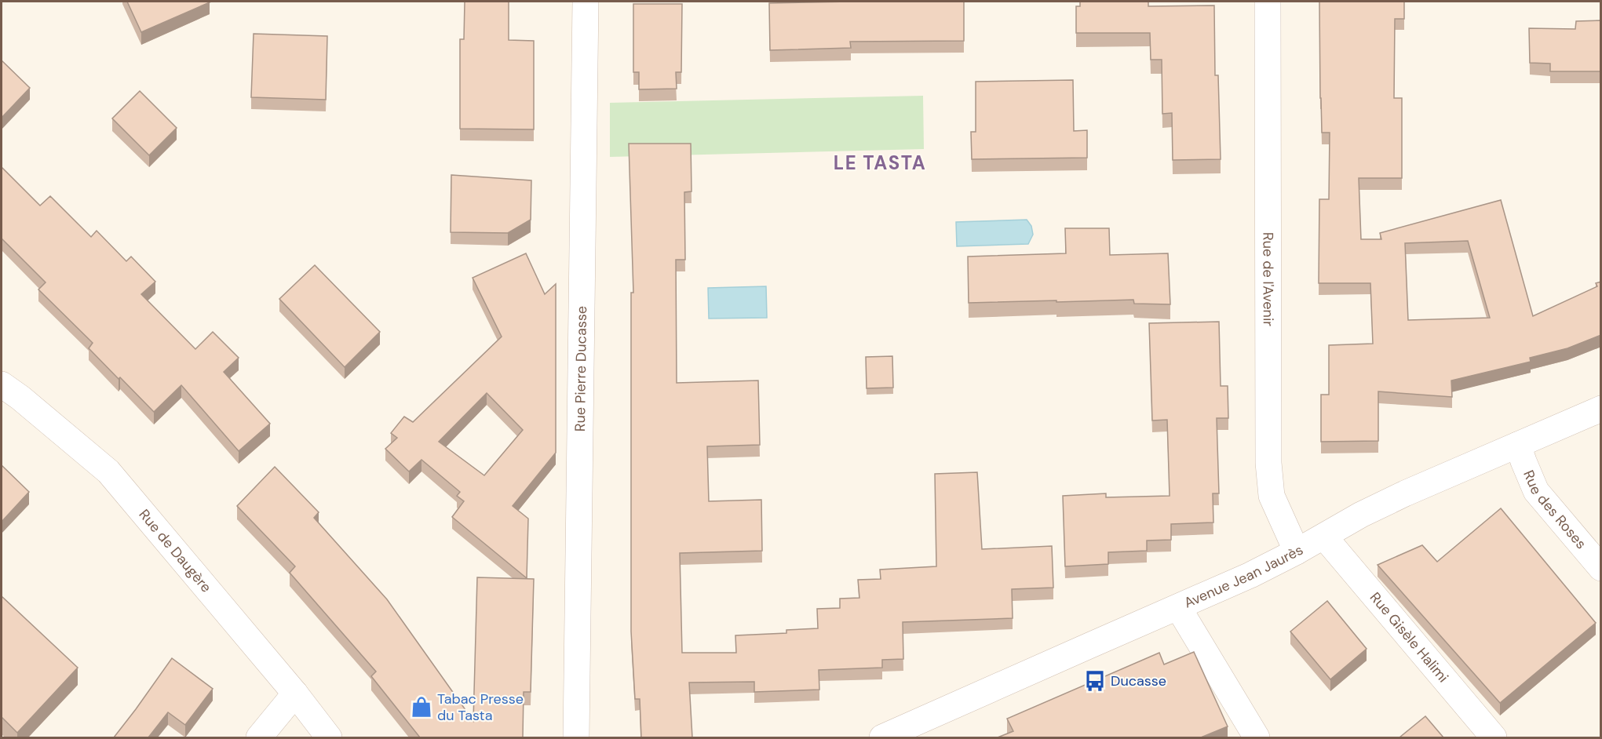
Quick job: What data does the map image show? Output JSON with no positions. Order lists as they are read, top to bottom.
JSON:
{
  "streets": {
    "street": [
      "Rue de l'Avenir",
      "Rue Pierre Ducasse",
      "Rue des Roses",
      "Rue de Daugère",
      "Avenue Jean Jaurès",
      "Rue Gisèle Halimi"
    ]
  },
  "crossings": [
    ["Rue de l'Avenir", "Avenue Jean Jaurès"],
    ["Rue des Roses", "Avenue Jean Jaurès"],
    ["Avenue Jean Jaurès", "Rue Gisèle Halimi"]
  ],
  "districts": ["LE TASTA"],
  "places": {
    "bus stop": ["Ducasse"],
    "shop": ["Tabac Presse du Tasta"]
  }
}
